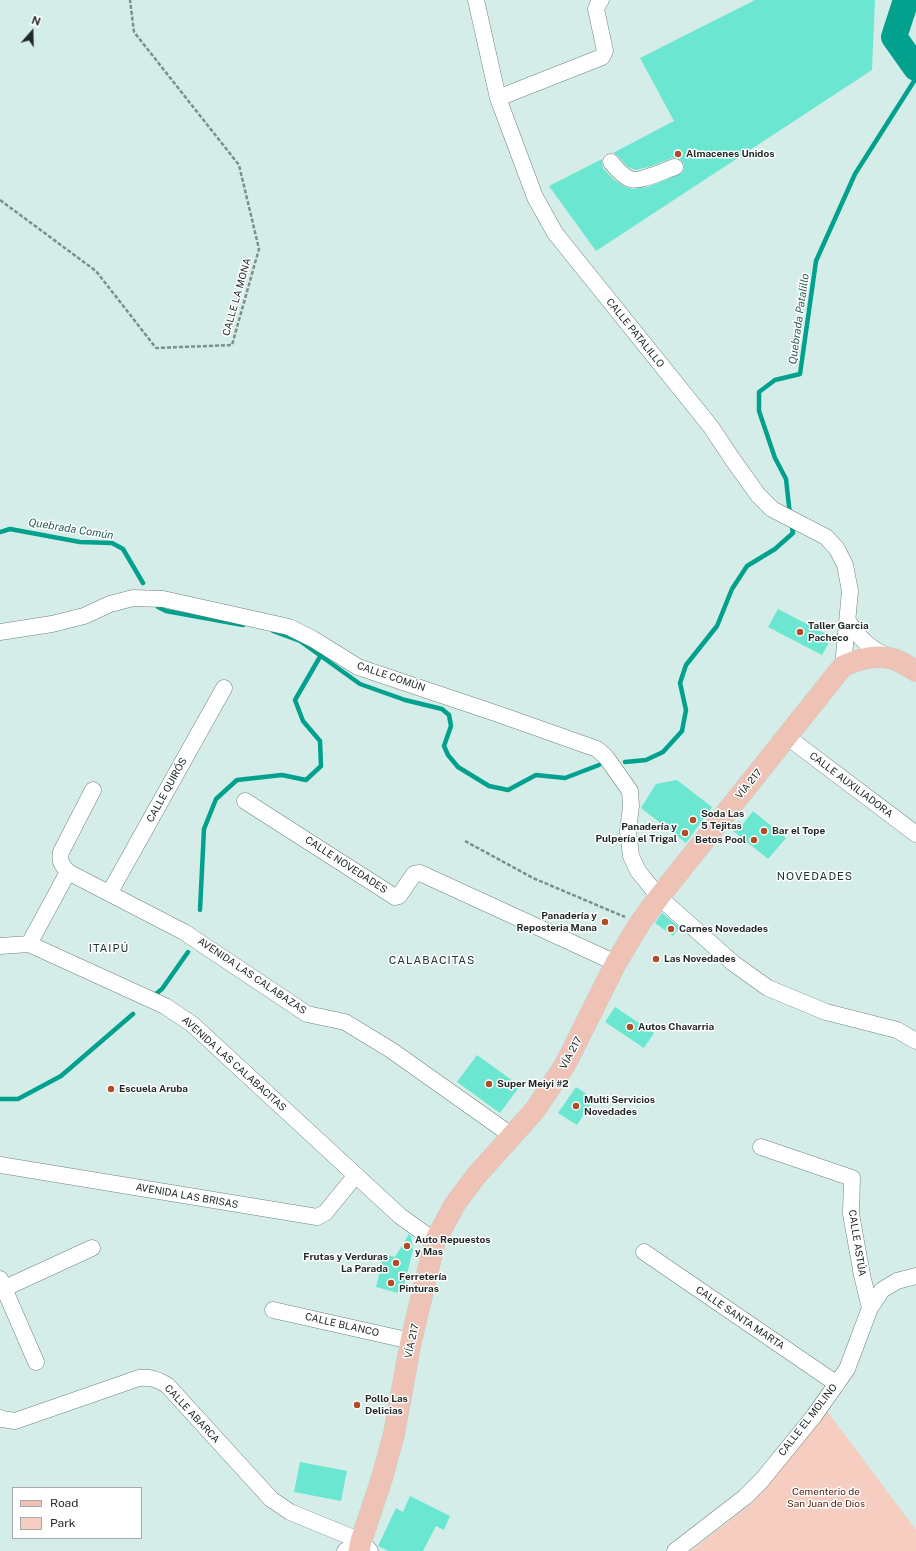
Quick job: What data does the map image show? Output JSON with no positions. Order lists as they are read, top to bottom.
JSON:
{
  "streets": {
    "main road": ["VÍA 217"],
    "street": [
      "CALLE PATALILLO",
      "CALLE COMÚN",
      "CALLE AUXILIADORA",
      "CALLE QUIRÓS",
      "CALLE NOVEDADES",
      "AVENIDA LAS CALABAZAS",
      "AVENIDA LAS CALABACITAS",
      "AVENIDA LAS BRISAS",
      "CALLE ASTÚA",
      "CALLE SANTA MARTA",
      "CALLE BLANCO",
      "CALLE ABARCA",
      "CALLE EL MOLINO"
    ],
    "path": ["CALLE LA MONA"]
  },
  "crossings": [
    ["CALLE PATALILLO", "VÍA 217"],
    ["CALLE COMÚN", "VÍA 217"],
    ["VÍA 217", "CALLE AUXILIADORA"],
    ["VÍA 217", "CALLE NOVEDADES"],
    ["VÍA 217", "AVENIDA LAS CALABAZAS"],
    ["VÍA 217", "AVENIDA LAS CALABACITAS"],
    ["VÍA 217", "CALLE BLANCO"],
    ["VÍA 217", "CALLE ABARCA"],
    ["CALLE QUIRÓS", "AVENIDA LAS CALABAZAS"],
    ["AVENIDA LAS CALABACITAS", "AVENIDA LAS BRISAS"],
    ["CALLE ASTÚA", "CALLE EL MOLINO"],
    ["CALLE SANTA MARTA", "CALLE EL MOLINO"]
  ],
  "districts": ["NOVEDADES", "ITAIPÚ", "CALABACITAS"],
  "water": ["Quebrada Patalillo", "Quebrada Común"],
  "parks": ["Cementerio de San Juan de Dios"],
  "places": [
    "Almacenes Unidos",
    "Taller Garcia Pacheco",
    "Soda Las 5 Tejitas",
    "Bar el Tope",
    "Panadería y Pulpería el Trigal",
    "Betos Pool",
    "Panadería y Reposteria Mana",
    "Carnes Novedades",
    "Las Novedades",
    "Autos Chavarria",
    "Super Meiyi #2",
    "Escuela Aruba",
    "Multi Servicios Novedades",
    "Auto Repuestos y Mas",
    "Frutas y Verduras La Parada",
    "Ferretería Pinturas",
    "Pollo Las Delicias"
  ],
  "legend": ["Road", "Park"],
  "north": "top"
}
